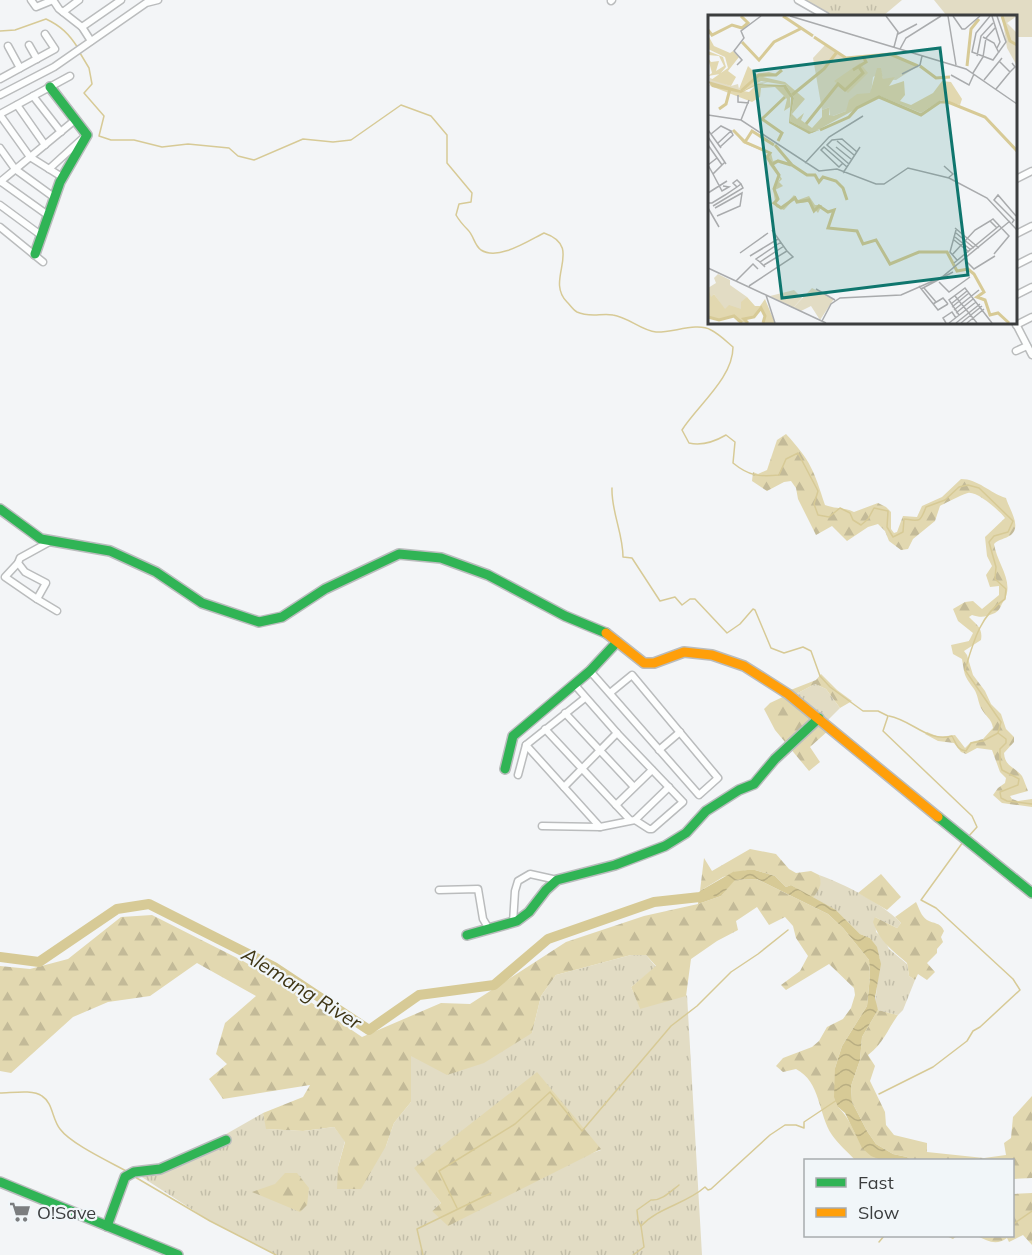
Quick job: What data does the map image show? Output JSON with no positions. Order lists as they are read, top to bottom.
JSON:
{
  "water": ["Alemang River"],
  "places": {
    "supermarket": ["O!Save"]
  },
  "legend": ["Fast", "Slow"]
}
